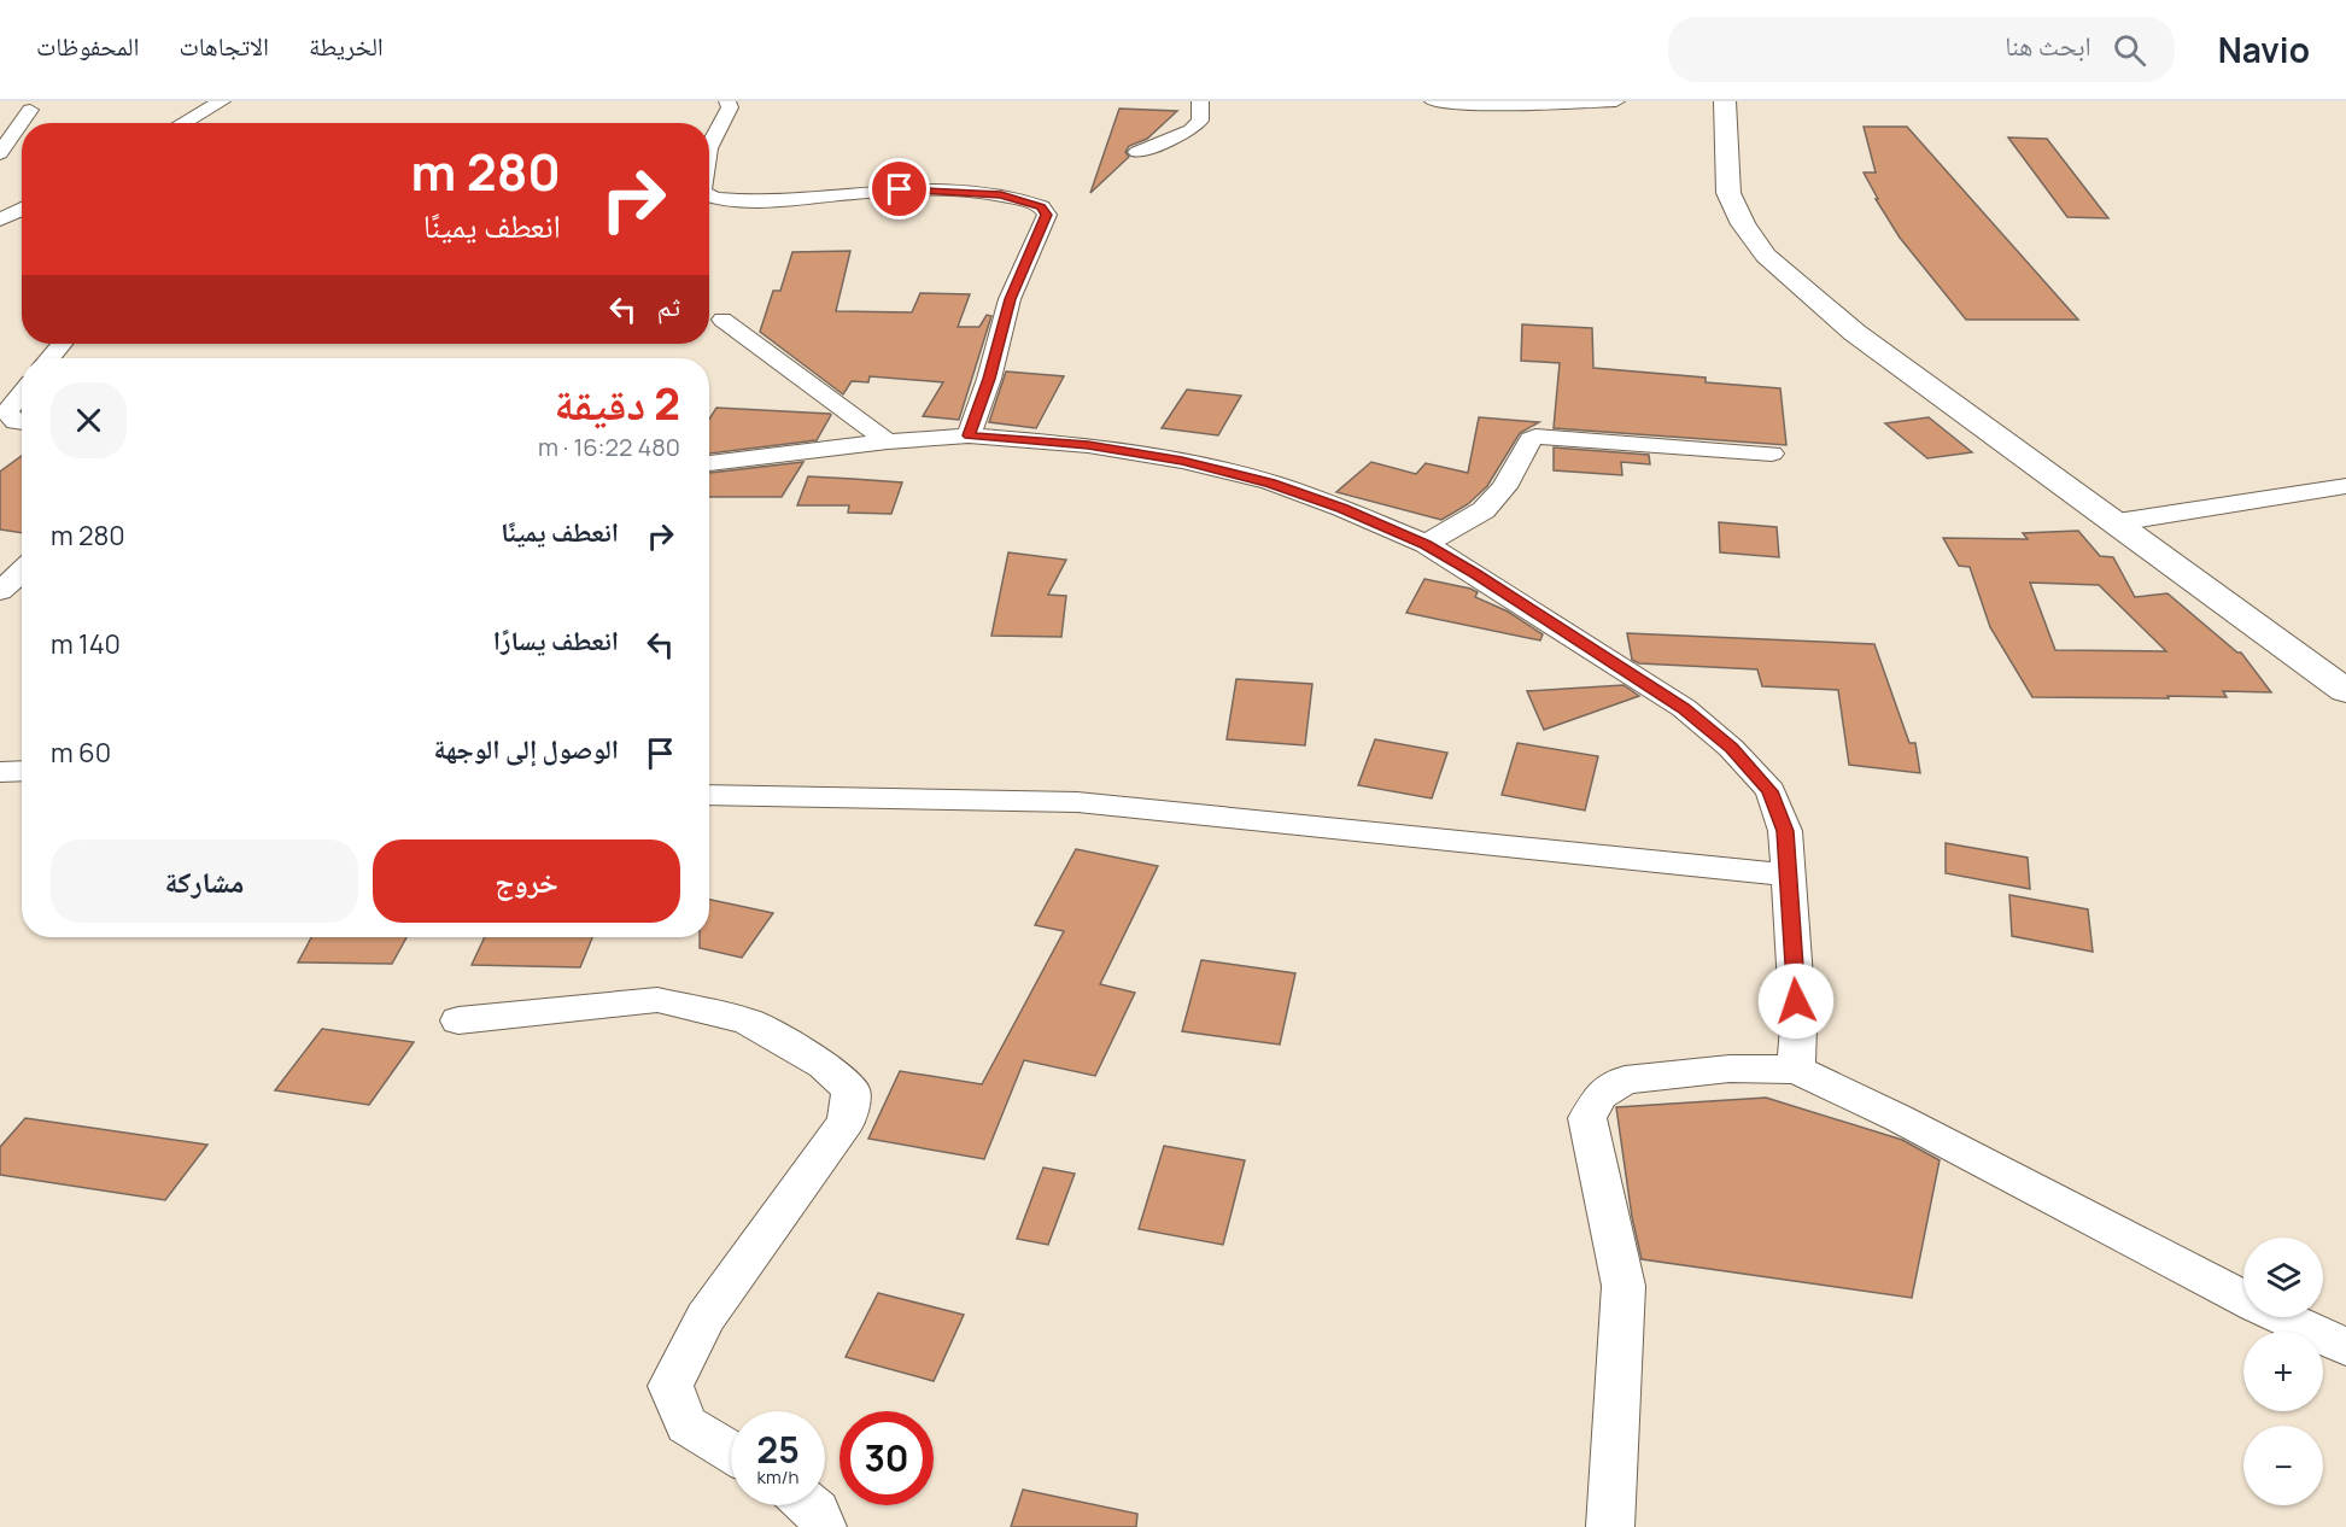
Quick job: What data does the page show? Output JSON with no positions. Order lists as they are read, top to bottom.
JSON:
{
  "page": {
    "header": "Navio",
    "search": "ابحث هنا",
    "nav": ["الخريطة", "الاتجاهات", "المحفوظات"],
    "turn": ["280 m", "انعطف يمينًا"],
    "then": "ثم",
    "heading": ["2 دقيقة", "480 m · 16:22"],
    "list": [
      {
        "name": "انعطف يمينًا",
        "value": "280 m"
      },
      {
        "name": "انعطف يسارًا",
        "value": "140 m"
      },
      {
        "name": "الوصول إلى الوجهة",
        "value": "60 m"
      }
    ],
    "buttons": ["خروج", "مشاركة"],
    "map_buttons": ["+", "−"],
    "speed": "25 km/h",
    "limit": "30"
  }
}
